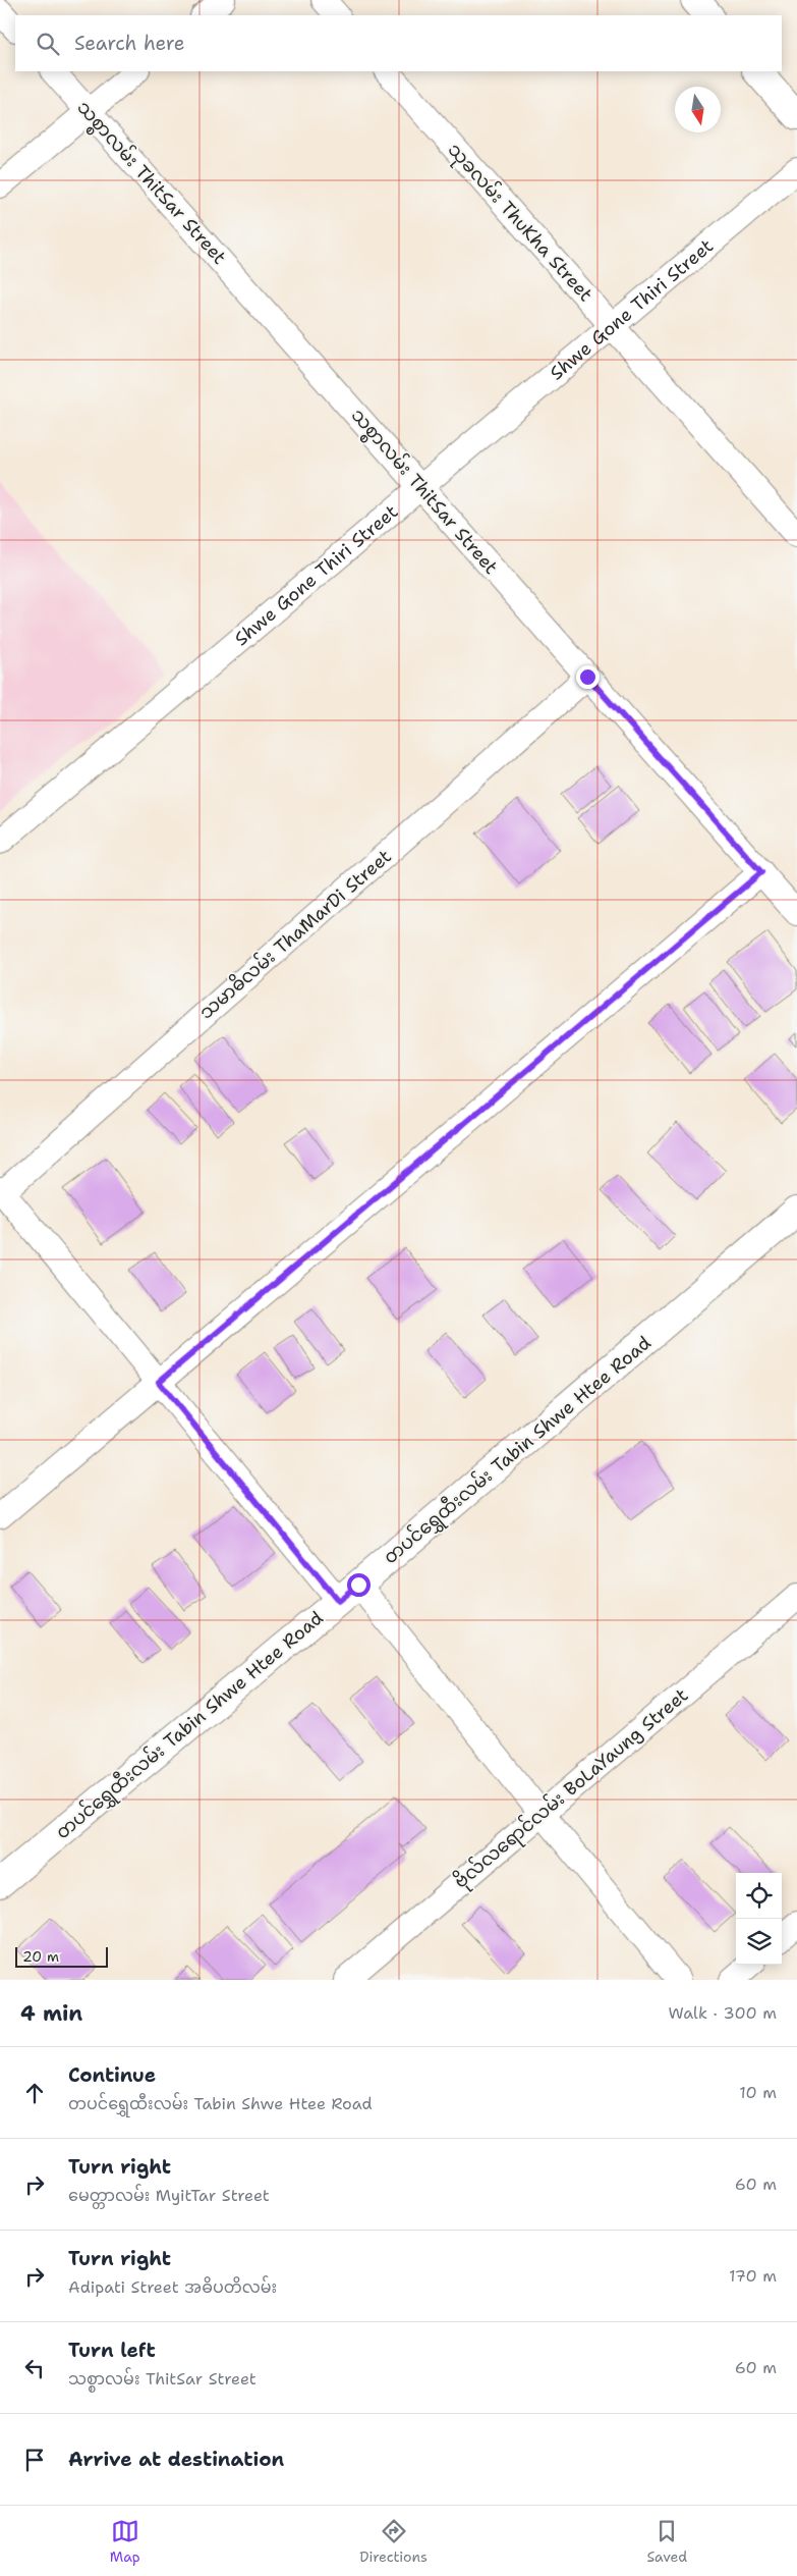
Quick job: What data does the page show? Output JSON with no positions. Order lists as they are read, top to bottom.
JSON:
{
  "streets": {
    "street": [
      "သစ္စာလမ်း ThitSar Street",
      "သုခလမ်း ThuKha Street",
      "Shwe Gone Thiri Street",
      "သမာဓိလမ်း ThaMarDi Street",
      "တပင်ရွှေထီးလမ်း Tabin Shwe Htee Road",
      "ဗိုလ်လရောင်လမ်း BoLaYaung Street"
    ]
  },
  "crossings": [
    ["သစ္စာလမ်း ThitSar Street", "Shwe Gone Thiri Street"],
    ["သစ္စာလမ်း ThitSar Street", "သမာဓိလမ်း ThaMarDi Street"],
    ["သုခလမ်း ThuKha Street", "Shwe Gone Thiri Street"]
  ],
  "scale_bar": "20 m",
  "north": "bottom",
  "page": {
    "search": "Search here",
    "scale": "20 m",
    "heading": ["4 min", "Walk · 300 m"],
    "list": [
      ["Continue", "တပင်ရွှေထီးလမ်း Tabin Shwe Htee Road", "10 m"],
      ["Turn right", "မေတ္တာလမ်း MyitTar Street", "60 m"],
      ["Turn right", "Adipati Street အဓိပတိလမ်း", "170 m"],
      ["Turn left", "သစ္စာလမ်း ThitSar Street", "60 m"],
      "Arrive at destination"
    ],
    "nav": ["Map", "Directions", "Saved"]
  }
}
